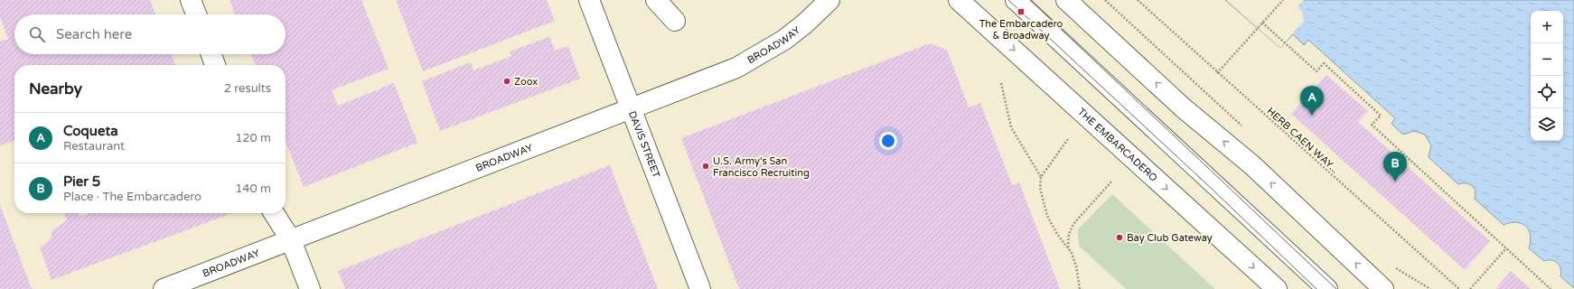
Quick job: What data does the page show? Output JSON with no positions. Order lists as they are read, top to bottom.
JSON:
{
  "streets": {
    "main road": ["BROADWAY", "DAVIS STREET", "THE EMBARCADERO"],
    "path": ["HERB CAEN WAY..."]
  },
  "crossings": [
    ["BROADWAY", "DAVIS STREET"]
  ],
  "places": {
    "transit": ["The Embarcadero & Broadway"],
    "other": ["Zoox", "U.S. Army's San Francisco Recruiting", "Bay Club Gateway"]
  },
  "page": {
    "map_buttons": ["+", "−"],
    "search": "Search here",
    "heading": ["Nearby", "2 results"],
    "pins": ["A", "B"],
    "list": [
      {
        "mark": "A",
        "name": "Coqueta",
        "note": "Restaurant",
        "value": "120 m"
      },
      {
        "mark": "B",
        "name": "Pier 5",
        "note": "Place · The Embarcadero",
        "value": "140 m"
      }
    ]
  }
}
